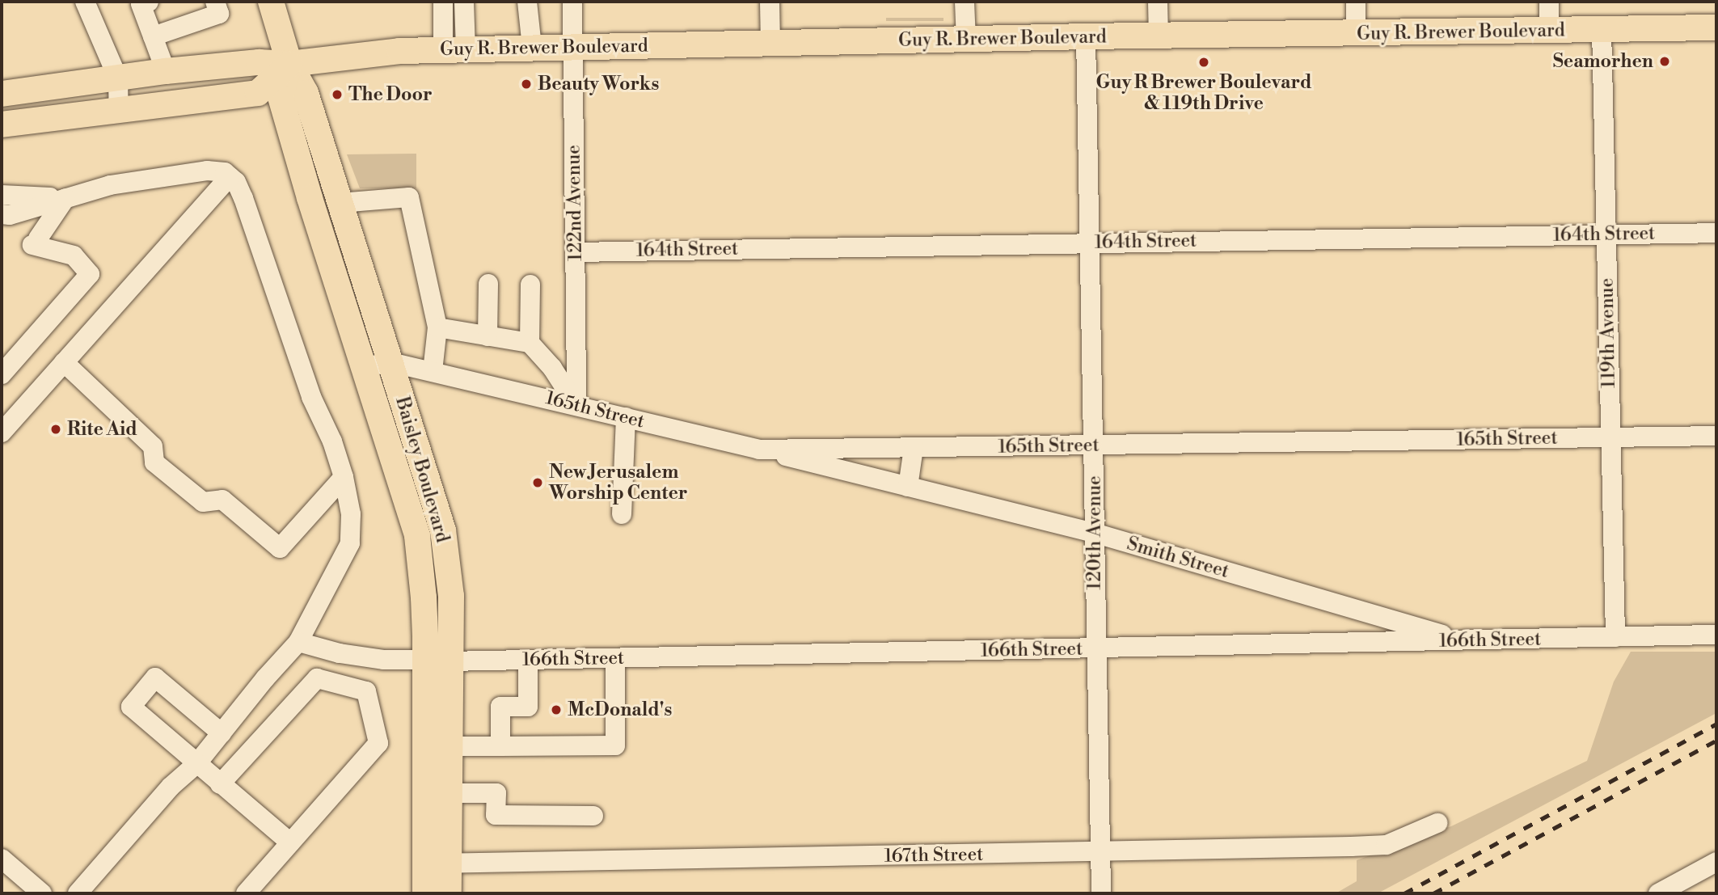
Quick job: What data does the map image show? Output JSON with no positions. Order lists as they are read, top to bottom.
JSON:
{
  "streets": {
    "main road": ["Guy R. Brewer Boulevard", "Baisley Boulevard"],
    "street": [
      "122nd Avenue",
      "164th Street",
      "119th Avenue",
      "165th Street",
      "120th Avenue",
      "Smith Street",
      "166th Street",
      "167th Street"
    ]
  },
  "crossings": [
    ["Guy R. Brewer Boulevard", "122nd Avenue"],
    ["Guy R. Brewer Boulevard", "119th Avenue"],
    ["Guy R. Brewer Boulevard", "Baisley Boulevard"],
    ["Guy R. Brewer Boulevard", "120th Avenue"],
    ["122nd Avenue", "164th Street"],
    ["122nd Avenue", "165th Street"],
    ["164th Street", "119th Avenue"],
    ["164th Street", "120th Avenue"],
    ["119th Avenue", "165th Street"],
    ["119th Avenue", "166th Street"],
    ["165th Street", "Baisley Boulevard"],
    ["165th Street", "120th Avenue"],
    ["165th Street", "Smith Street"],
    ["Baisley Boulevard", "166th Street"],
    ["Baisley Boulevard", "167th Street"],
    ["120th Avenue", "Smith Street"],
    ["120th Avenue", "166th Street"],
    ["120th Avenue", "167th Street"],
    ["Smith Street", "166th Street"]
  ],
  "places": [
    "Seamorhen",
    "Guy R Brewer Boulevard & 119th Drive",
    "Beauty Works",
    "The Door",
    "Rite Aid",
    "New Jerusalem Worship Center",
    "McDonald's"
  ]
}
